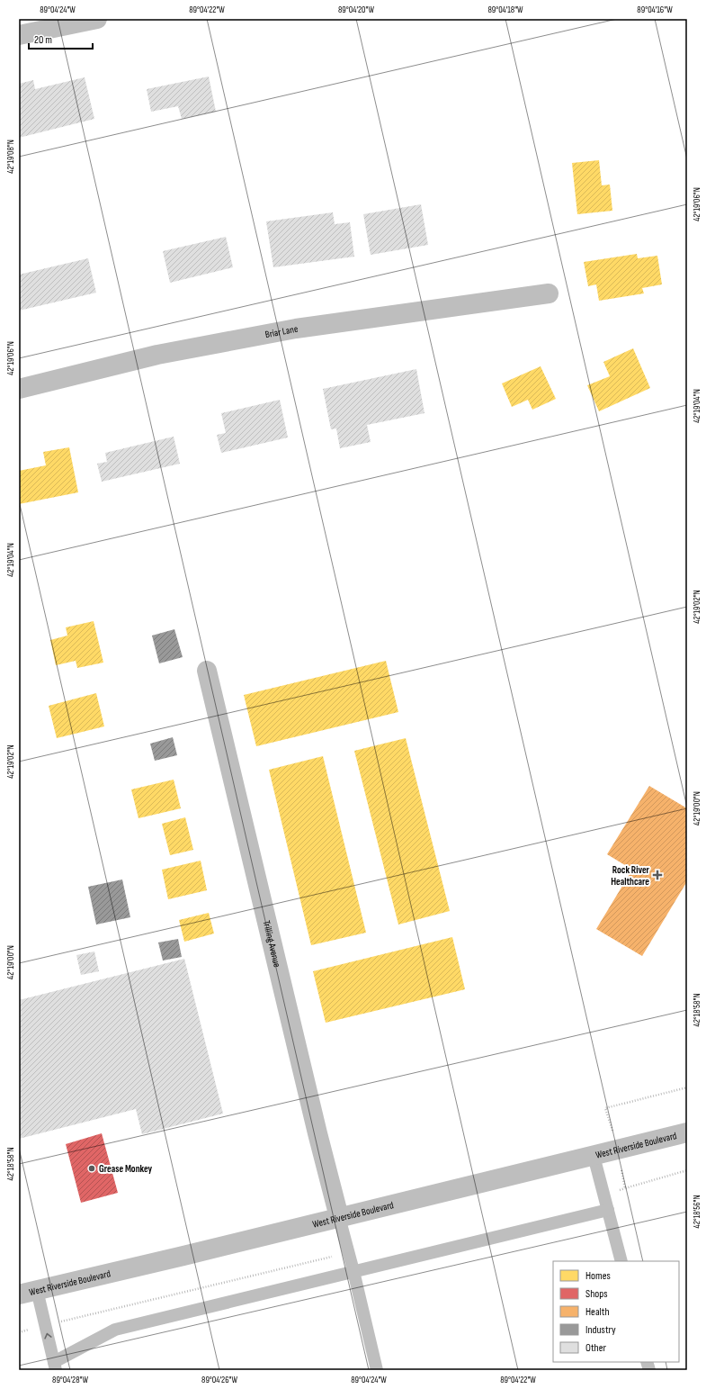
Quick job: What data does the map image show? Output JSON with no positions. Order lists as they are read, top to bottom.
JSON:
{
  "streets": {
    "street": ["Briar Lane", "Trilling Avenue", "West Riverside Boulevard"]
  },
  "crossings": [
    ["Trilling Avenue", "West Riverside Boulevard"]
  ],
  "places": {
    "health": ["Rock River Healthcare"],
    "other": ["Grease Monkey"]
  },
  "legend": [
    "Homes",
    "Shops",
    "Health",
    "Industry",
    "Other"
  ],
  "scale_bar": "20 m",
  "coordinates": [
    "89°04'24\"W",
    "89°04'22\"W",
    "89°04'20\"W",
    "89°04'18\"W",
    "89°04'16\"W",
    "42°19'08\"N",
    "42°19'06\"N",
    "42°19'04\"N",
    "42°19'02\"N",
    "42°19'00\"N",
    "42°18'58\"N",
    "42°18'56\"N",
    "89°04'28\"W",
    "89°04'26\"W"
  ]
}
